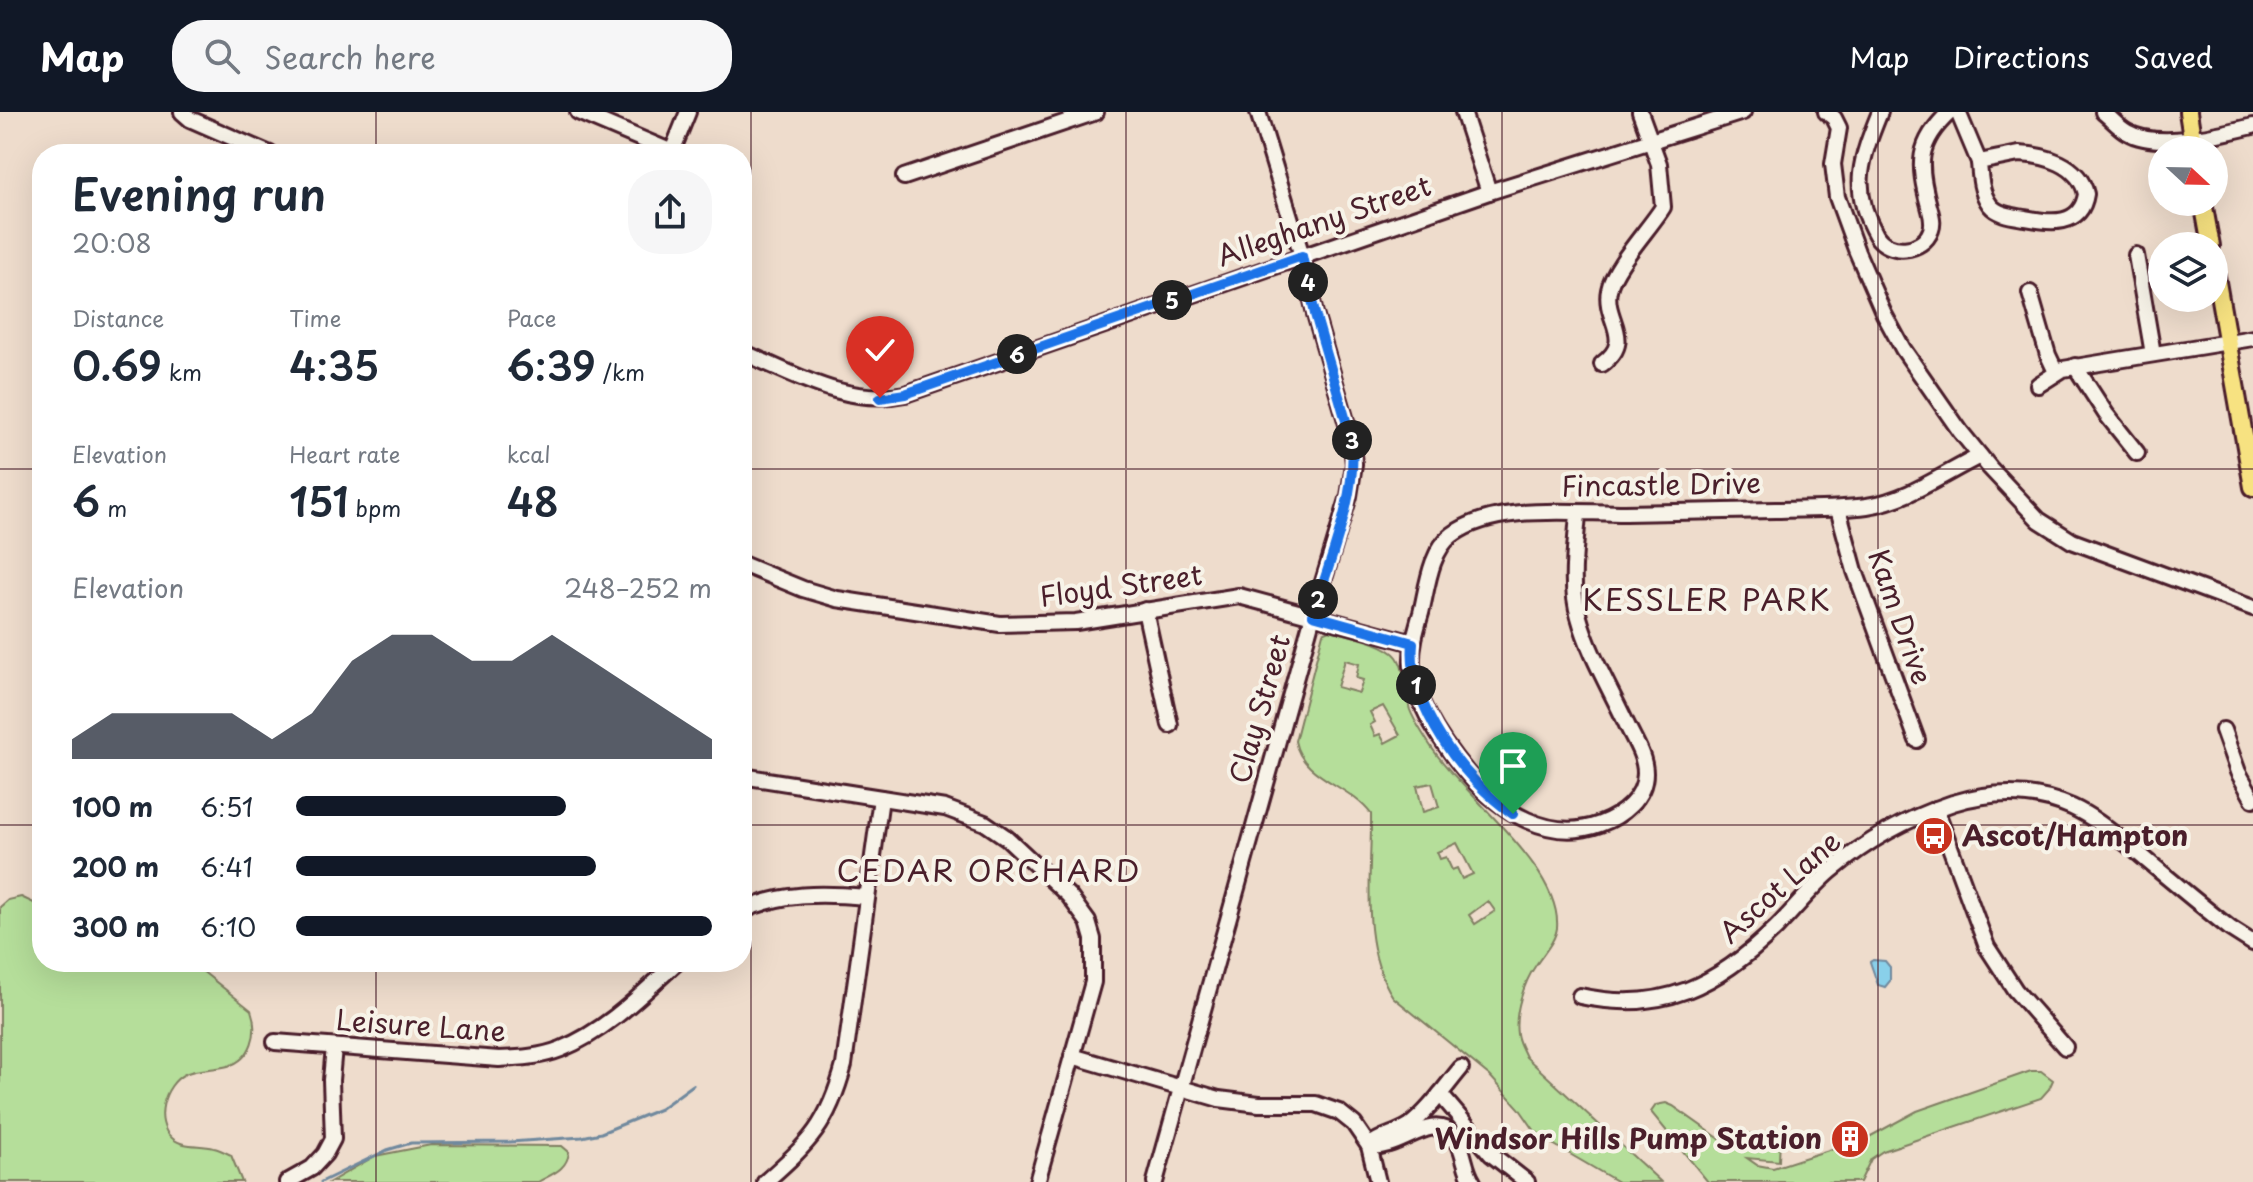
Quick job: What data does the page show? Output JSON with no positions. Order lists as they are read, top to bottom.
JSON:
{
  "streets": {
    "street": [
      "Alleghany Street",
      "Fincastle Drive",
      "Floyd Street",
      "Kam Drive",
      "Clay Street",
      "Ascot Lane",
      "Leisure Lane"
    ]
  },
  "crossings": [
    ["Alleghany Street", "Clay Street"],
    ["Fincastle Drive", "Floyd Street"],
    ["Fincastle Drive", "Kam Drive"],
    ["Floyd Street", "Clay Street"]
  ],
  "districts": ["KESSLER PARK", "CEDAR ORCHARD"],
  "places": {
    "bus stop": ["Ascot/Hampton"],
    "building": ["Windsor Hills Pump Station"]
  },
  "north": "right",
  "page": {
    "header": "Map",
    "search": "Search here",
    "nav": ["Map", "Directions", "Saved"],
    "heading": ["Evening run", "20:08"],
    "pins": [
      "4",
      "5",
      "6",
      "3",
      "2",
      "1"
    ],
    "stats": [
      ["Distance", "0.69 km"],
      ["Time", "4:35"],
      ["Pace", "6:39 /km"],
      ["Elevation", "6 m"],
      ["Heart rate", "151 bpm"],
      ["kcal", "48"]
    ],
    "chart": ["Elevation", "248–252 m"],
    "list": [
      {
        "name": "100 m",
        "note": "6:51"
      },
      {
        "name": "200 m",
        "note": "6:41"
      },
      {
        "name": "300 m",
        "note": "6:10"
      }
    ]
  }
}
